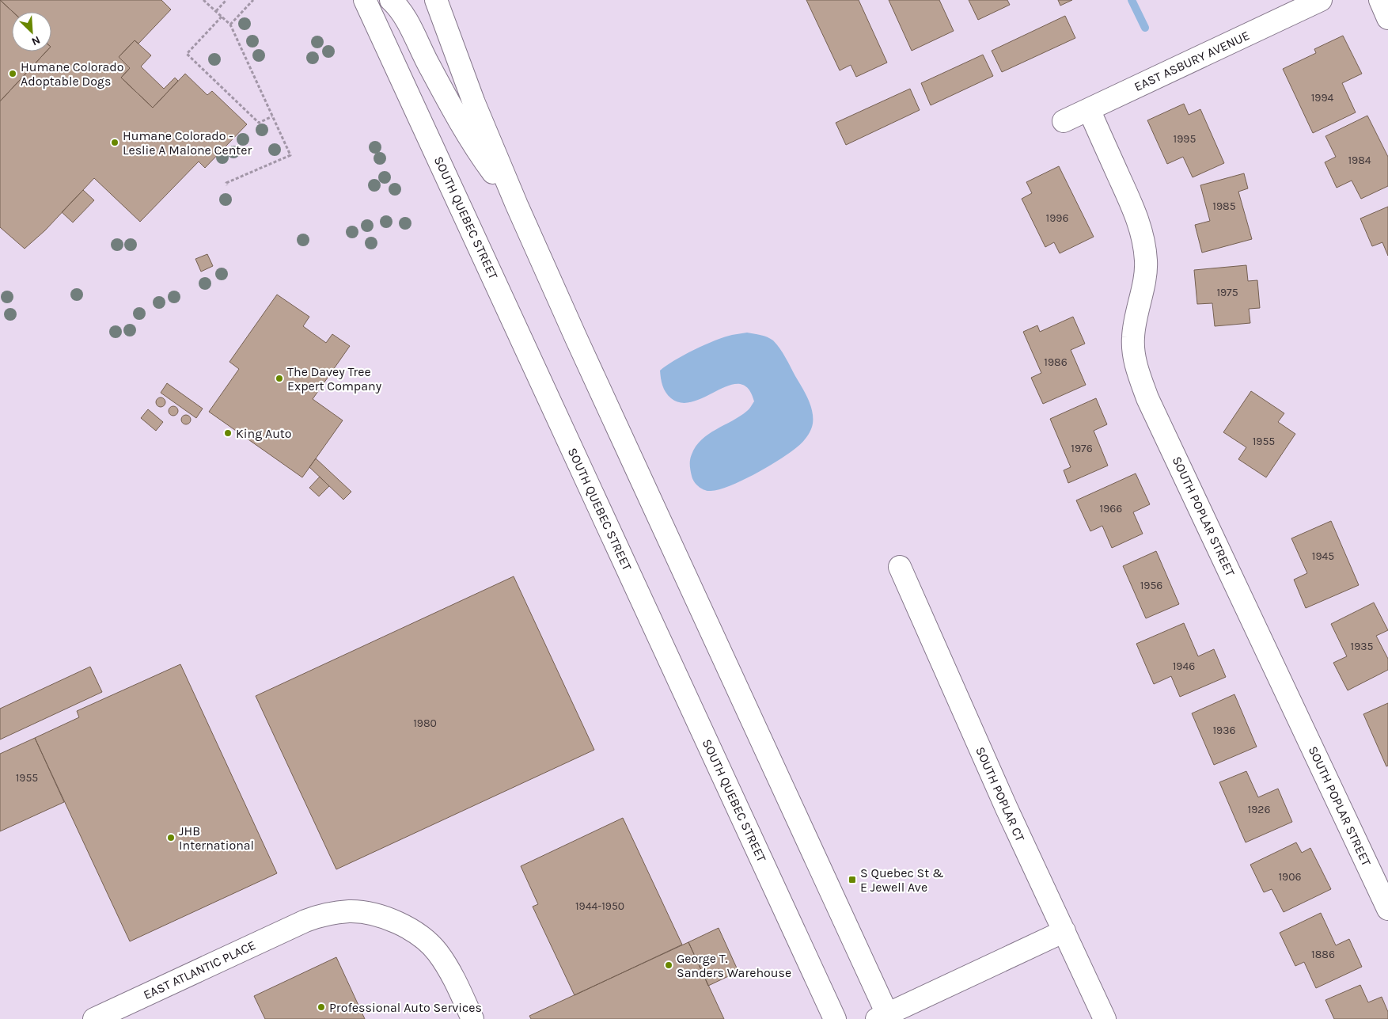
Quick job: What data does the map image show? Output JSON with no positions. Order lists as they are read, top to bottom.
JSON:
{
  "streets": {
    "main road": [
      "EAST ASBURY AVENUE",
      "SOUTH QUEBEC STREET",
      "SOUTH POPLAR STREET",
      "SOUTH POPLAR CT",
      "EAST ATLANTIC PLACE"
    ]
  },
  "crossings": [
    ["EAST ASBURY AVENUE", "SOUTH POPLAR STREET"]
  ],
  "places": {
    "other": [
      "Humane Colorado Adoptable Dogs",
      "Humane Colorado - Leslie A Malone Center",
      "The Davey Tree Expert Company",
      "King Auto",
      "JHB International",
      "George T. Sanders Warehouse",
      "Professional Auto Services"
    ],
    "transit": ["S Quebec St & E Jewell Ave"]
  },
  "house_numbers": [
    "1994",
    "1995",
    "1984",
    "1985",
    "1996",
    "1975",
    "1986",
    "1955",
    "1976",
    "1966",
    "1945",
    "1956",
    "1935",
    "1946",
    "1980",
    "1936",
    "1955",
    "1926",
    "1906",
    "1944-1950",
    "1886"
  ],
  "north": "bottom right"
}
